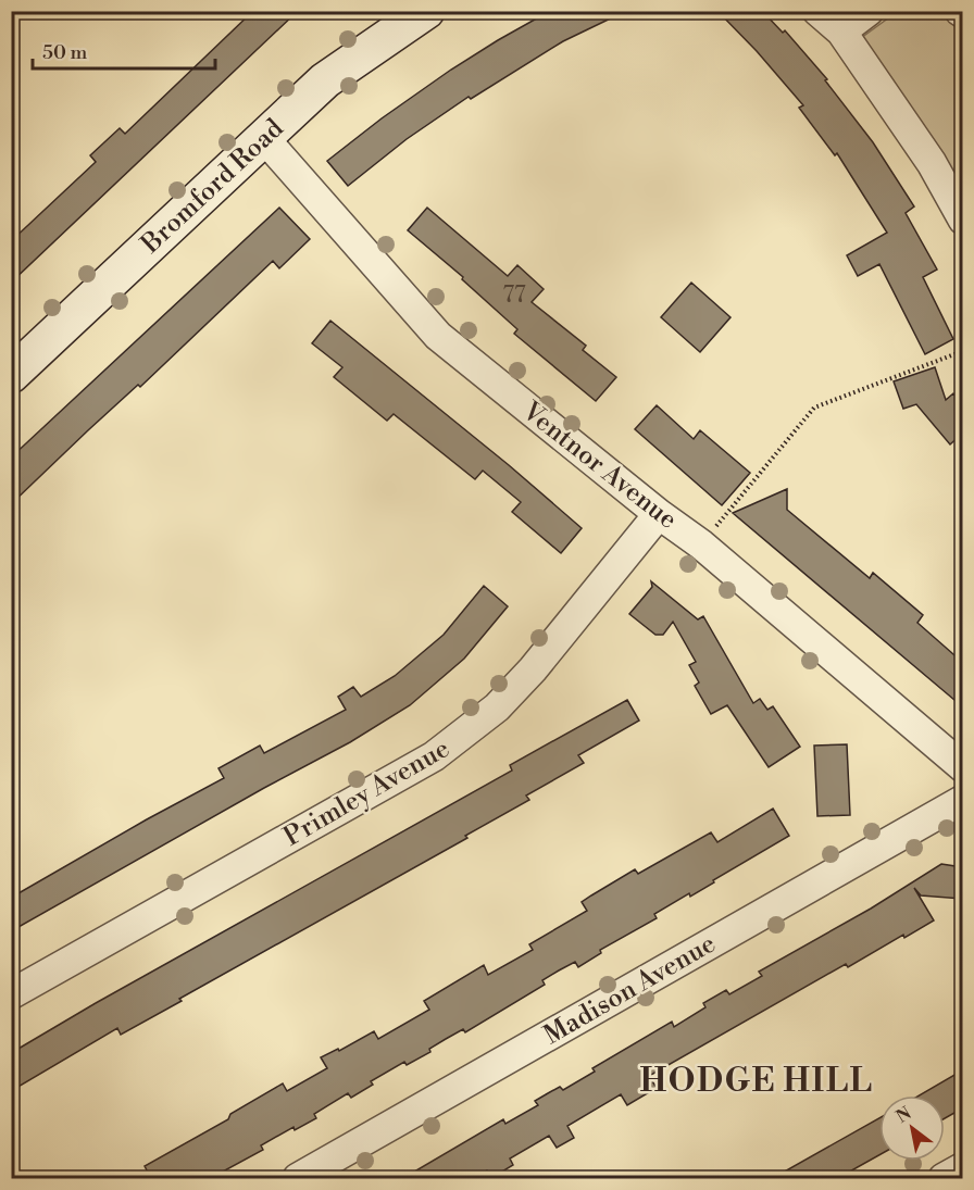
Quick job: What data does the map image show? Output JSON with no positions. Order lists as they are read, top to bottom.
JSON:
{
  "streets": {
    "street": [
      "Bromford Road",
      "Ventnor Avenue",
      "Primley Avenue",
      "Madison Avenue"
    ]
  },
  "crossings": [
    ["Bromford Road", "Ventnor Avenue"],
    ["Ventnor Avenue", "Primley Avenue"]
  ],
  "districts": ["HODGE HILL"],
  "house_numbers": ["77"],
  "scale_bar": "50 m",
  "north": "top left"
}
